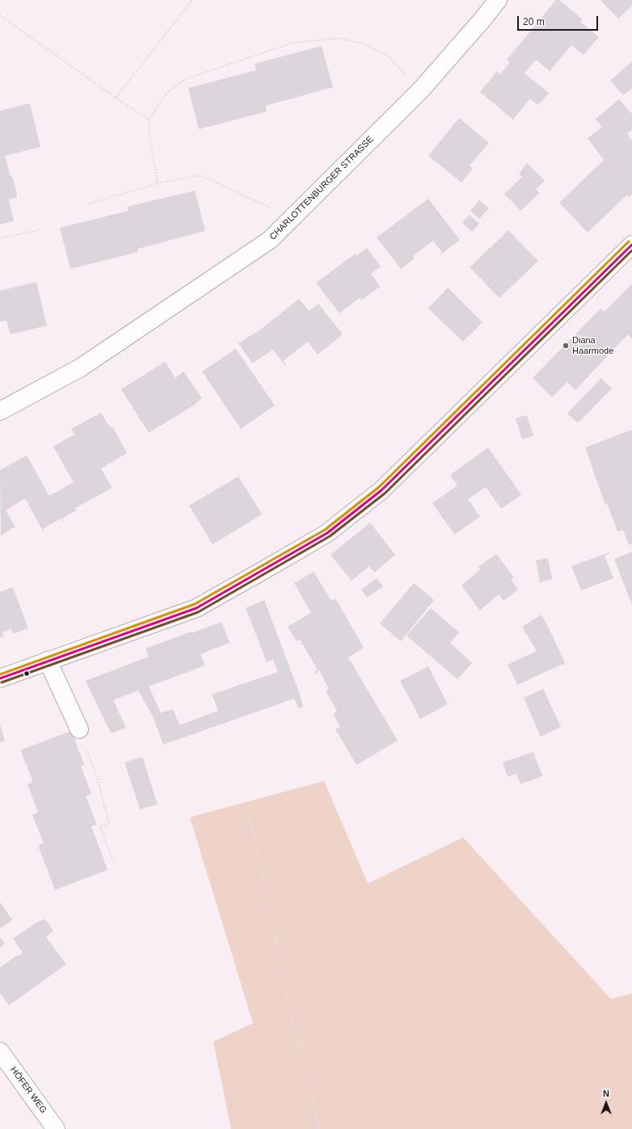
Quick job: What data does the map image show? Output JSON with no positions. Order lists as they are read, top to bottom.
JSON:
{
  "streets": {
    "main road": ["CHARLOTTENBURGER STRASSE", "HÖFER WEG"]
  },
  "places": ["Diana Haarmode"],
  "scale_bar": "20 m",
  "north": "top"
}
